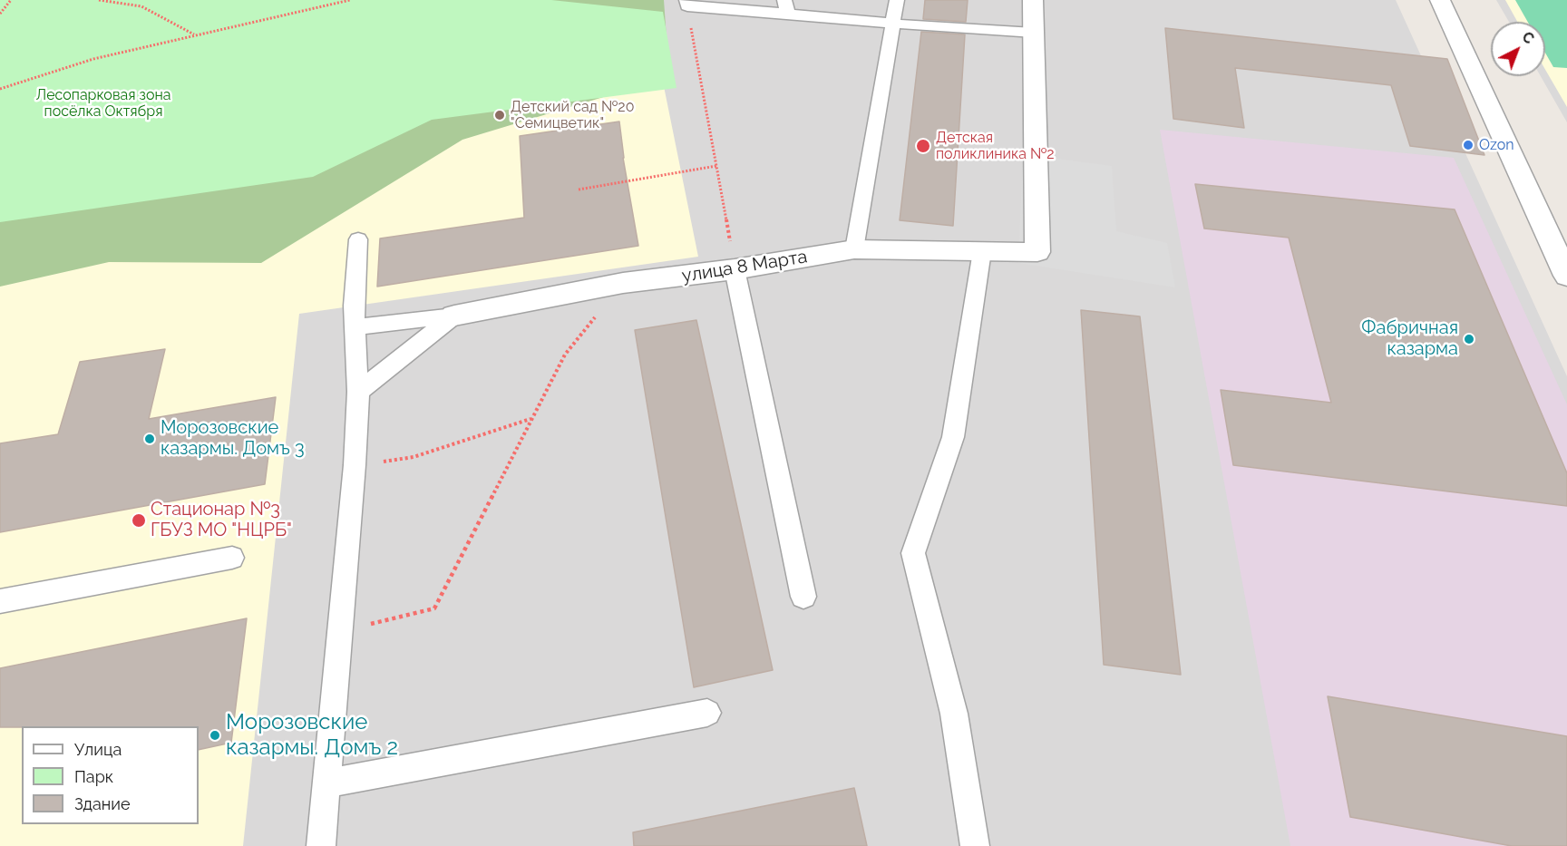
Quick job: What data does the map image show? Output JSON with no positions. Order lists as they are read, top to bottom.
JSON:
{
  "streets": {
    "street": ["улица 8 Марта"]
  },
  "parks": ["Лесопарковая зона посёлка Октября"],
  "places": [
    "Детский сад №20 \"Семицветик\"",
    "Ozon",
    "Детская поликлиника №2",
    "Фабричная казарма",
    "Морозовские казармы. Домъ 3",
    "Стационар №3 ГБУЗ МО \"НЦРБ\"",
    "Морозовские казармы. Домъ 2"
  ],
  "legend": ["Улица", "Парк", "Здание"],
  "north": "top right"
}
